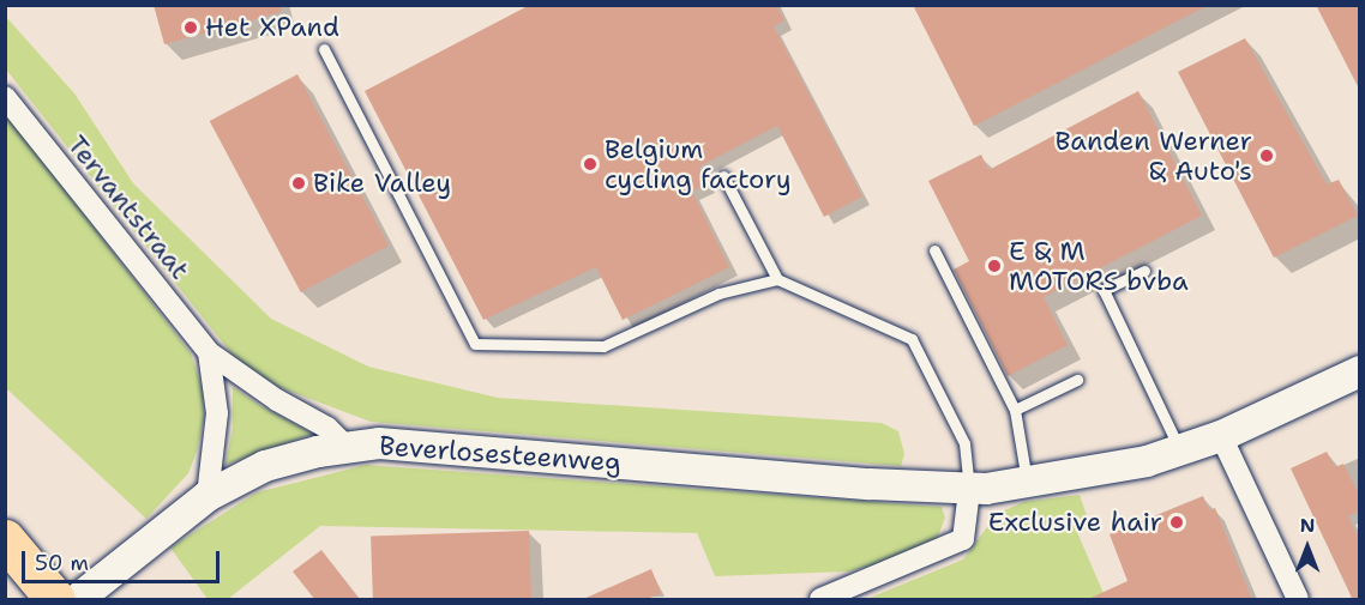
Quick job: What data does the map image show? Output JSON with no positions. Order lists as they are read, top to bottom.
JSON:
{
  "streets": {
    "street": ["Tervantstraat", "Beverlosesteenweg"]
  },
  "crossings": [
    ["Tervantstraat", "Beverlosesteenweg"]
  ],
  "places": [
    "Het XPand",
    "Banden Werner & Auto's",
    "Belgium cycling factory",
    "Bike Valley",
    "E & M MOTORS bvba",
    "Exclusive hair"
  ],
  "scale_bar": "50 m",
  "north": "top"
}
